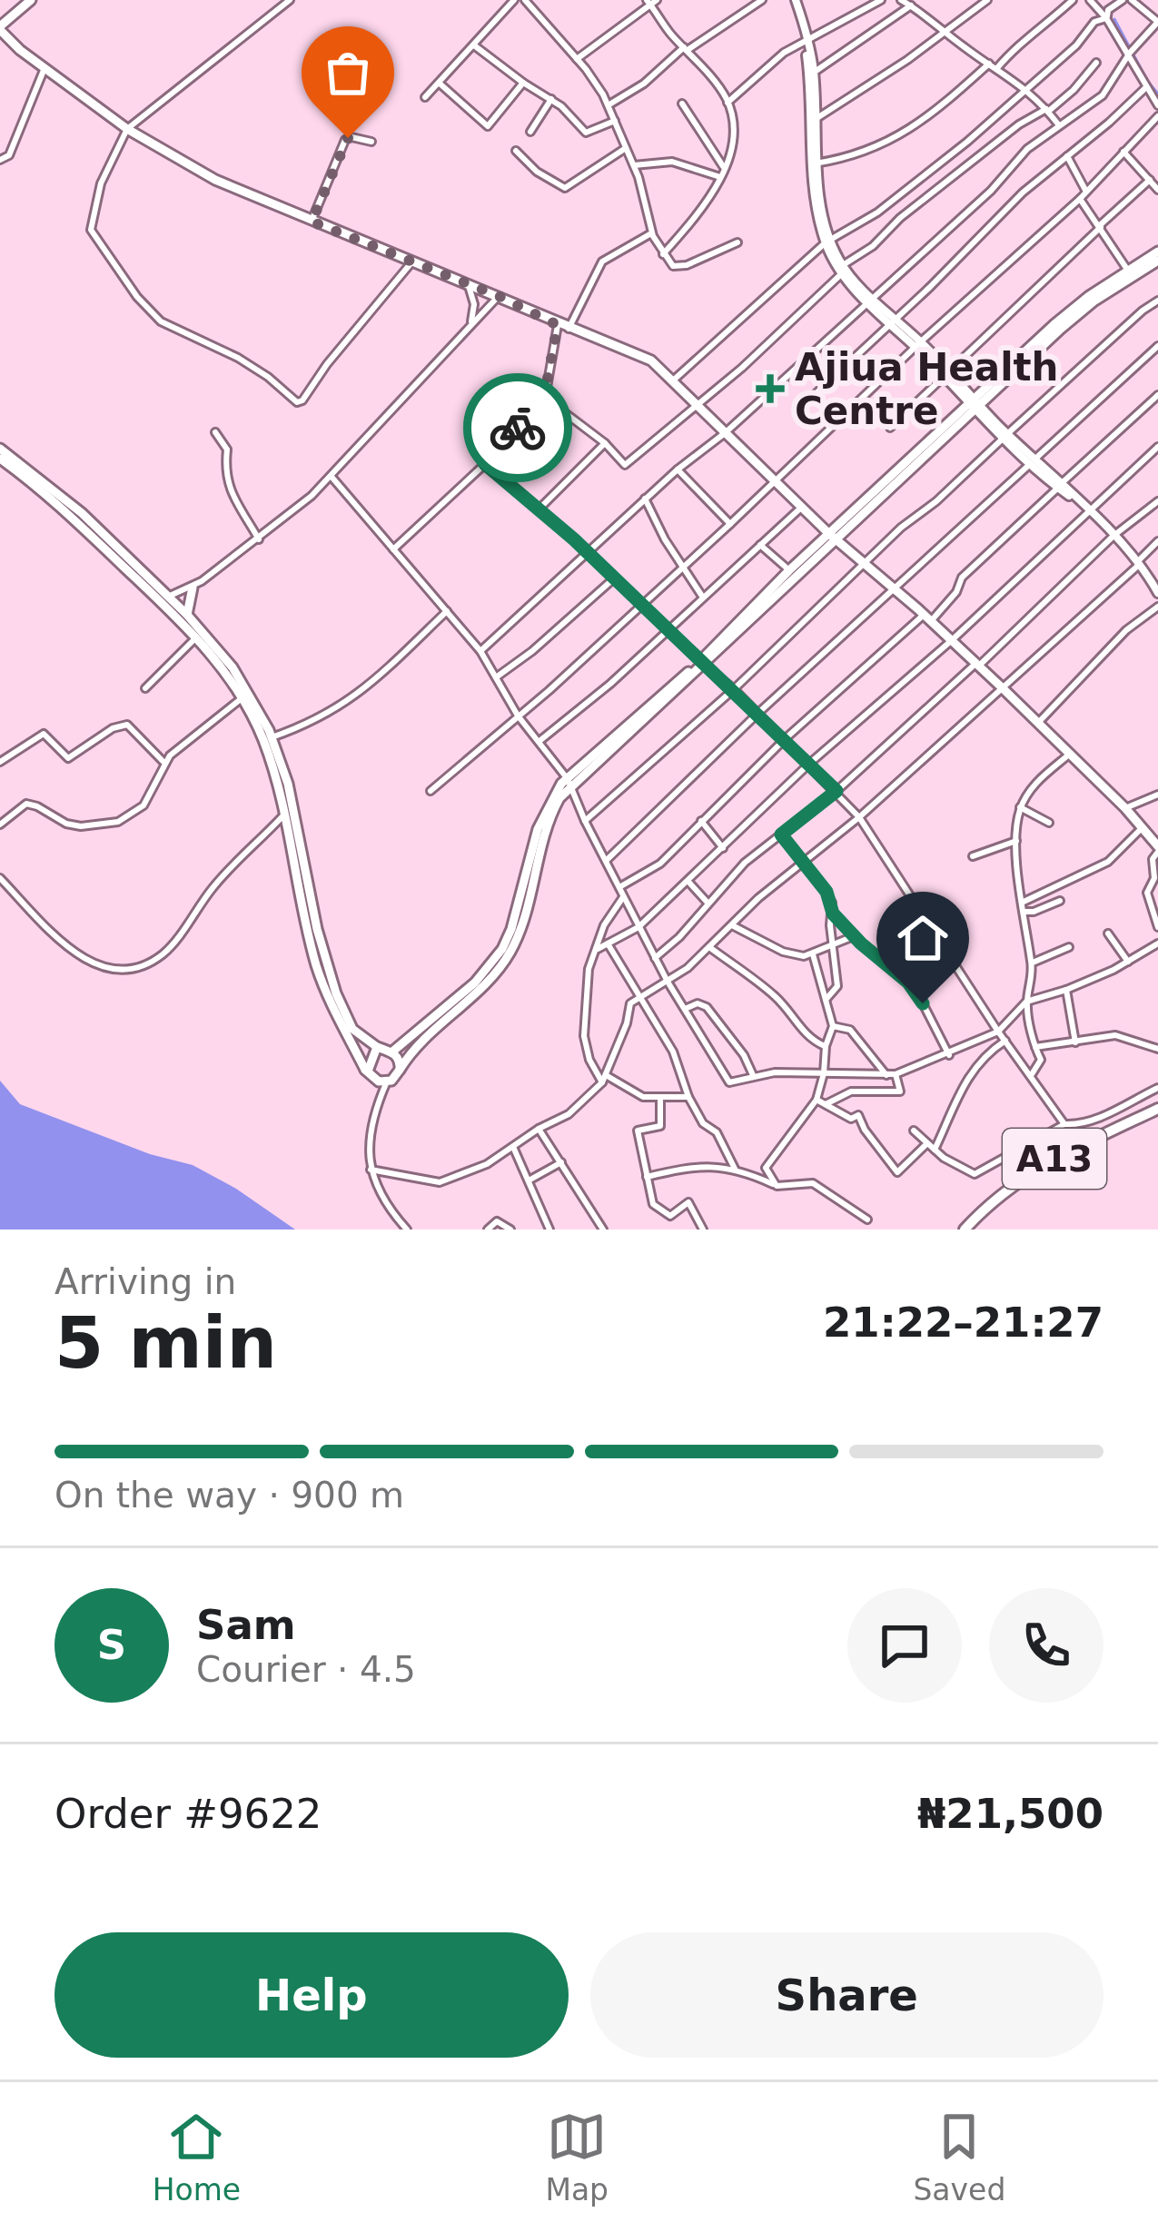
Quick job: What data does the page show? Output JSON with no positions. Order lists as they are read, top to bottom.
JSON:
{
  "streets": {
    "highway": ["A13"]
  },
  "places": {
    "health": ["Ajiua Health Centre"]
  },
  "page": {
    "heading": ["5 min", "Arriving in", "21:22–21:27"],
    "panel": [
      "Sam",
      "Courier · 4.5",
      "Order #9622",
      "₦21,500"
    ],
    "bar": "On the way · 900 m",
    "round": "S",
    "buttons": ["Help", "Share"],
    "tabs": ["Home", "Map", "Saved"]
  }
}
